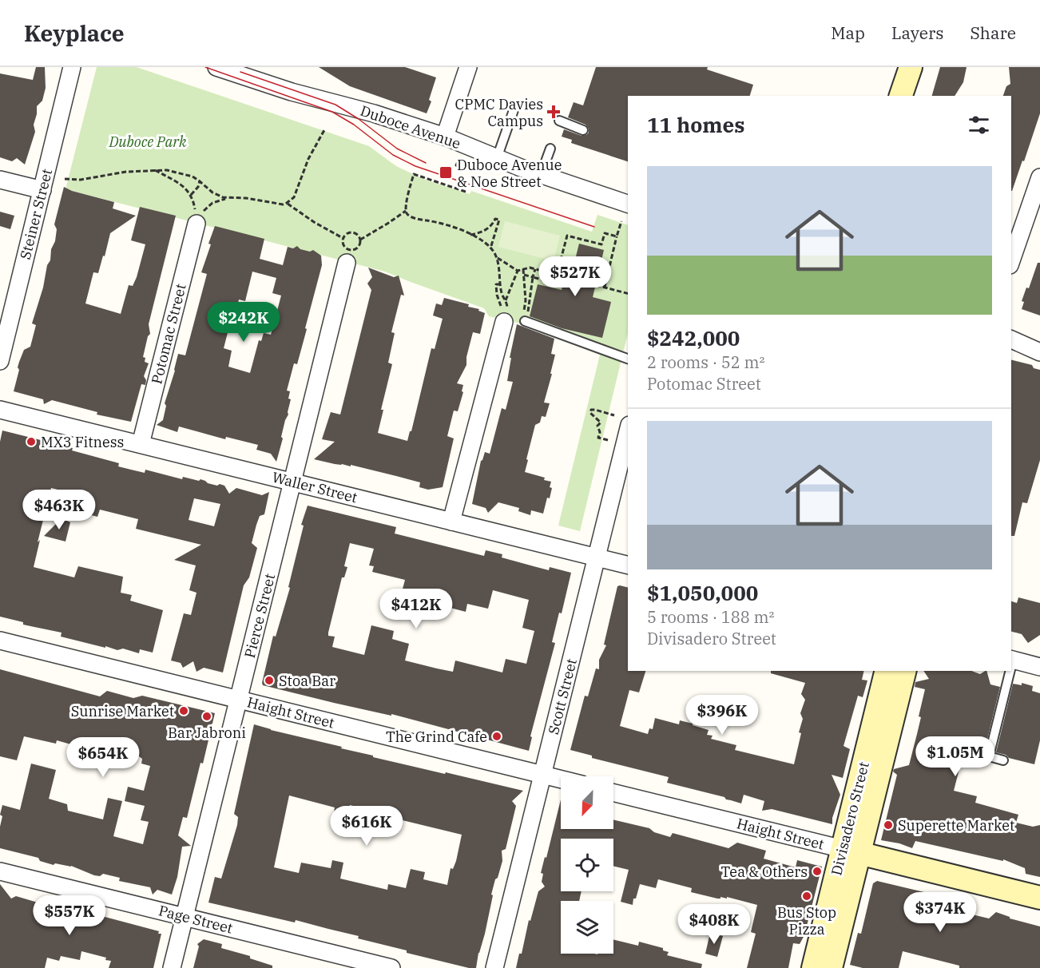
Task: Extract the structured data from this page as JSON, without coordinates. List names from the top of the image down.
{
  "streets": {
    "main road": ["Haight Street", "Divisadero Street"],
    "street": [
      "Duboce Avenue",
      "Steiner Street",
      "Potomac Street",
      "Waller Street",
      "Pierce Street",
      "Scott Street",
      "Page Street"
    ]
  },
  "crossings": [
    ["Potomac Street", "Waller Street"],
    ["Waller Street", "Pierce Street"],
    ["Waller Street", "Scott Street"],
    ["Pierce Street", "Haight Street"],
    ["Pierce Street", "Page Street"],
    ["Scott Street", "Haight Street"],
    ["Haight Street", "Divisadero Street"]
  ],
  "parks": ["Duboce Park"],
  "places": {
    "health": ["CPMC Davies Campus"],
    "transit": ["Duboce Avenue & Noe Street"],
    "other": [
      "MX3 Fitness",
      "Stoa Bar",
      "Sunrise Market",
      "Bar Jabroni",
      "The Grind Cafe",
      "Superette Market",
      "Tea & Others",
      "Bus Stop Pizza"
    ]
  },
  "north": "bottom left",
  "page": {
    "header": "Keyplace",
    "nav": ["Map", "Layers", "Share"],
    "heading": "11 homes",
    "list": [
      {
        "name": "$242,000",
        "note": "2 rooms · 52 m² · Potomac Street"
      },
      {
        "name": "$1,050,000",
        "note": "5 rooms · 188 m² · Divisadero Street"
      }
    ],
    "price": [
      "$527K",
      "$242K",
      "$463K",
      "$412K",
      "$396K",
      "$1.05M",
      "$654K",
      "$616K",
      "$374K",
      "$557K",
      "$408K"
    ]
  }
}
